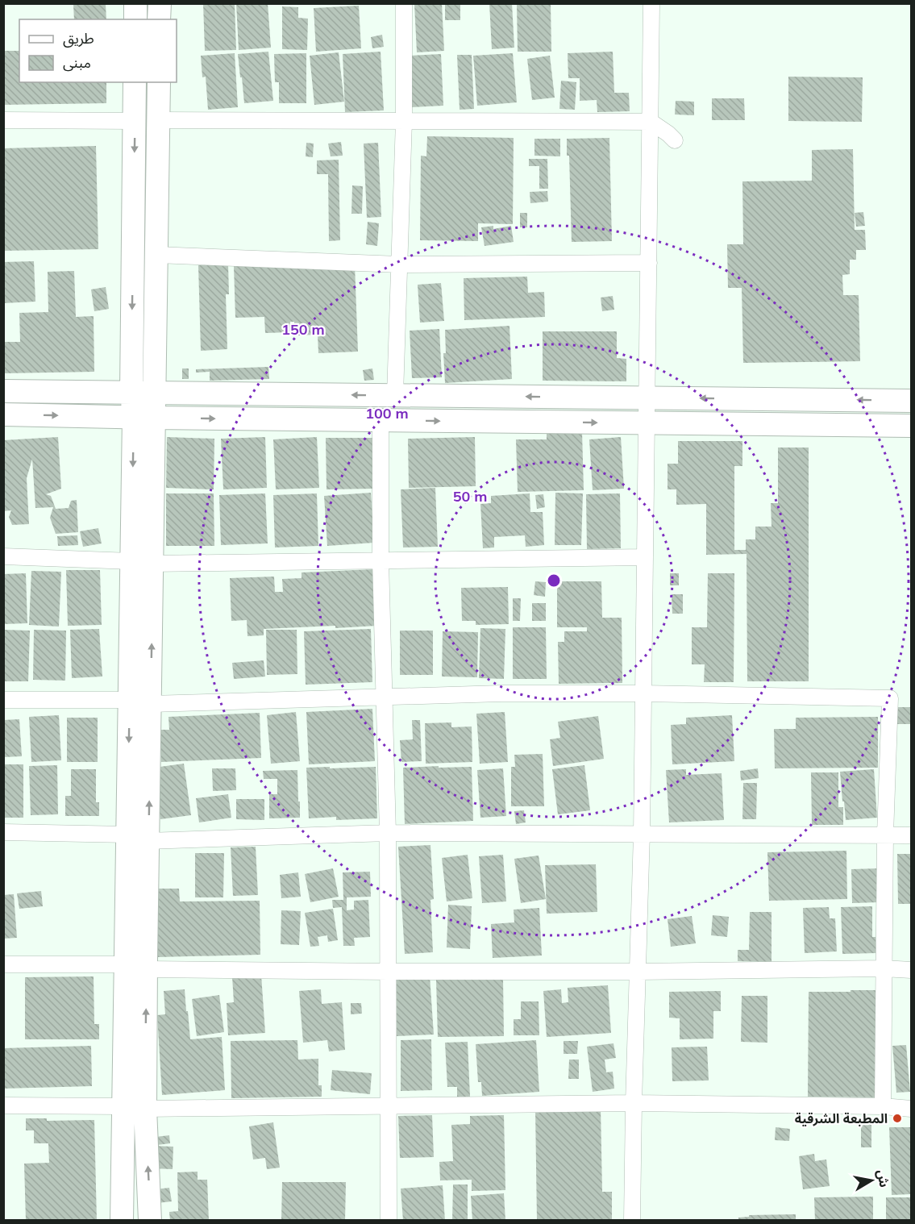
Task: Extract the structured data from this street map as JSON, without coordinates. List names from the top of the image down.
{
  "places": ["المطبعة الشرقية"],
  "legend": ["طريق", "مبنى"],
  "north": "right",
  "rings": ["150 m", "100 m", "50 m"]
}
